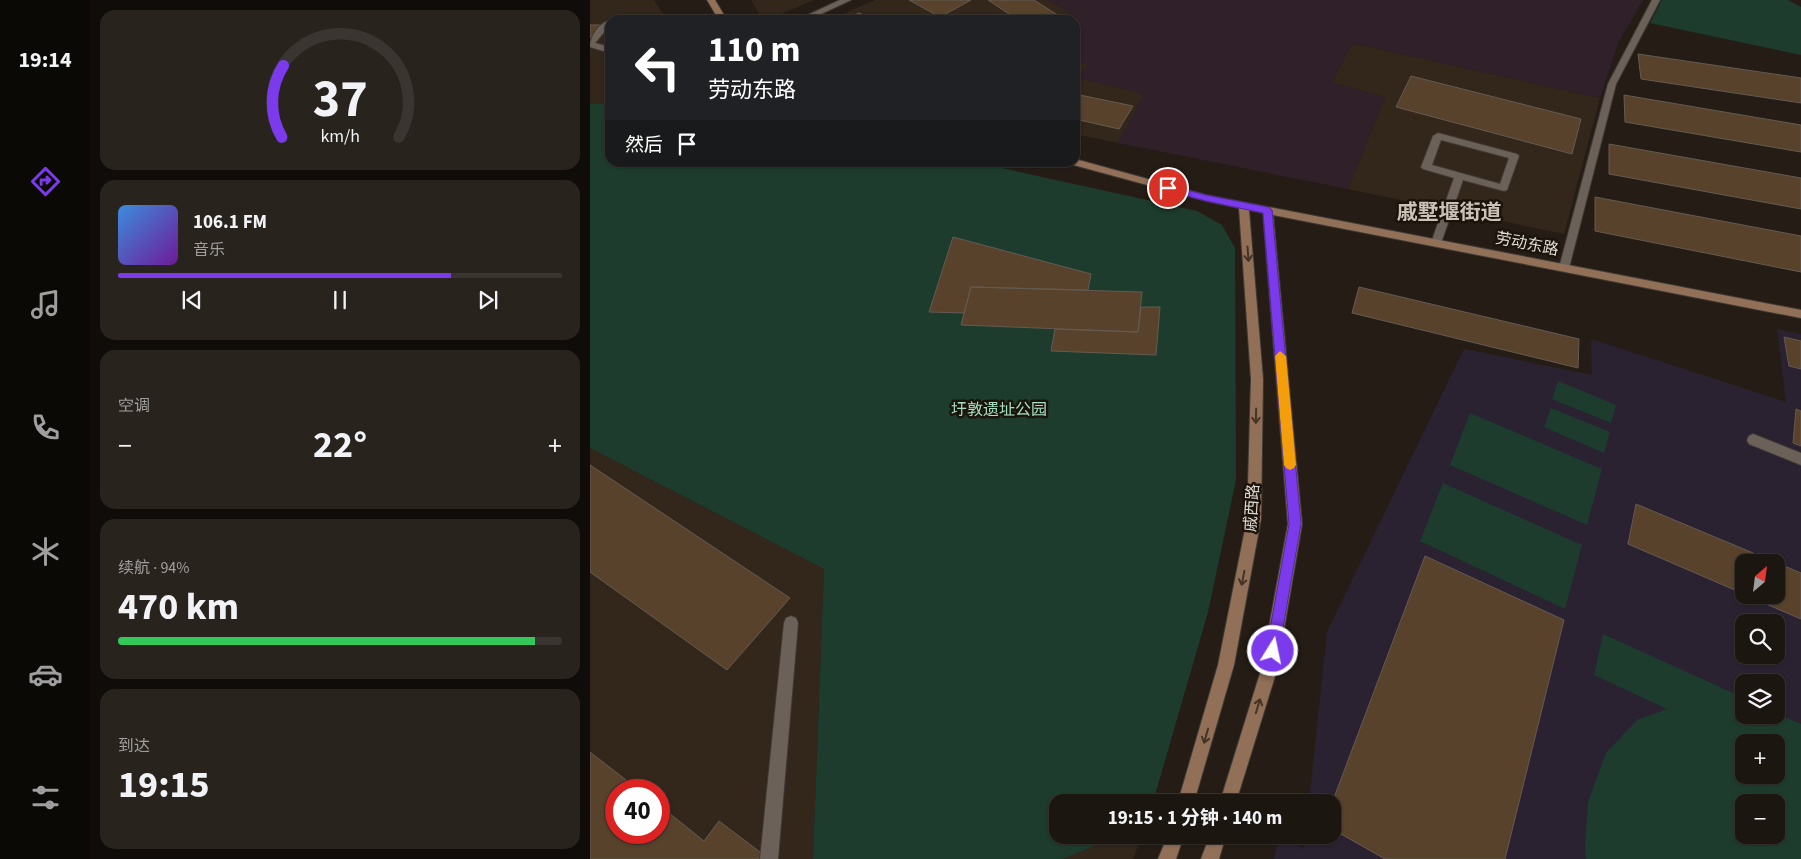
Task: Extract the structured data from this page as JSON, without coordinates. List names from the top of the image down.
{
  "streets": {
    "street": ["劳动东路", "戚西路"]
  },
  "crossings": [
    ["劳动东路", "戚西路"]
  ],
  "districts": ["戚墅堰街道"],
  "parks": ["圩敦遗址公园"],
  "north": "top right",
  "page": {
    "tabs": "19:14",
    "turn": ["110 m", "劳动东路"],
    "then": "然后",
    "song": ["106.1 FM", "音乐"],
    "tile": [
      "空调",
      ["续航 · 94%", "470 km"],
      ["到达", "19:15"]
    ],
    "heat": ["−", "22°", "+"],
    "map_buttons": ["+", "−"],
    "limit": "40",
    "trip": "19:15 · 1 分钟 · 140 m",
    "gauge": ["37", "km/h"]
  }
}
